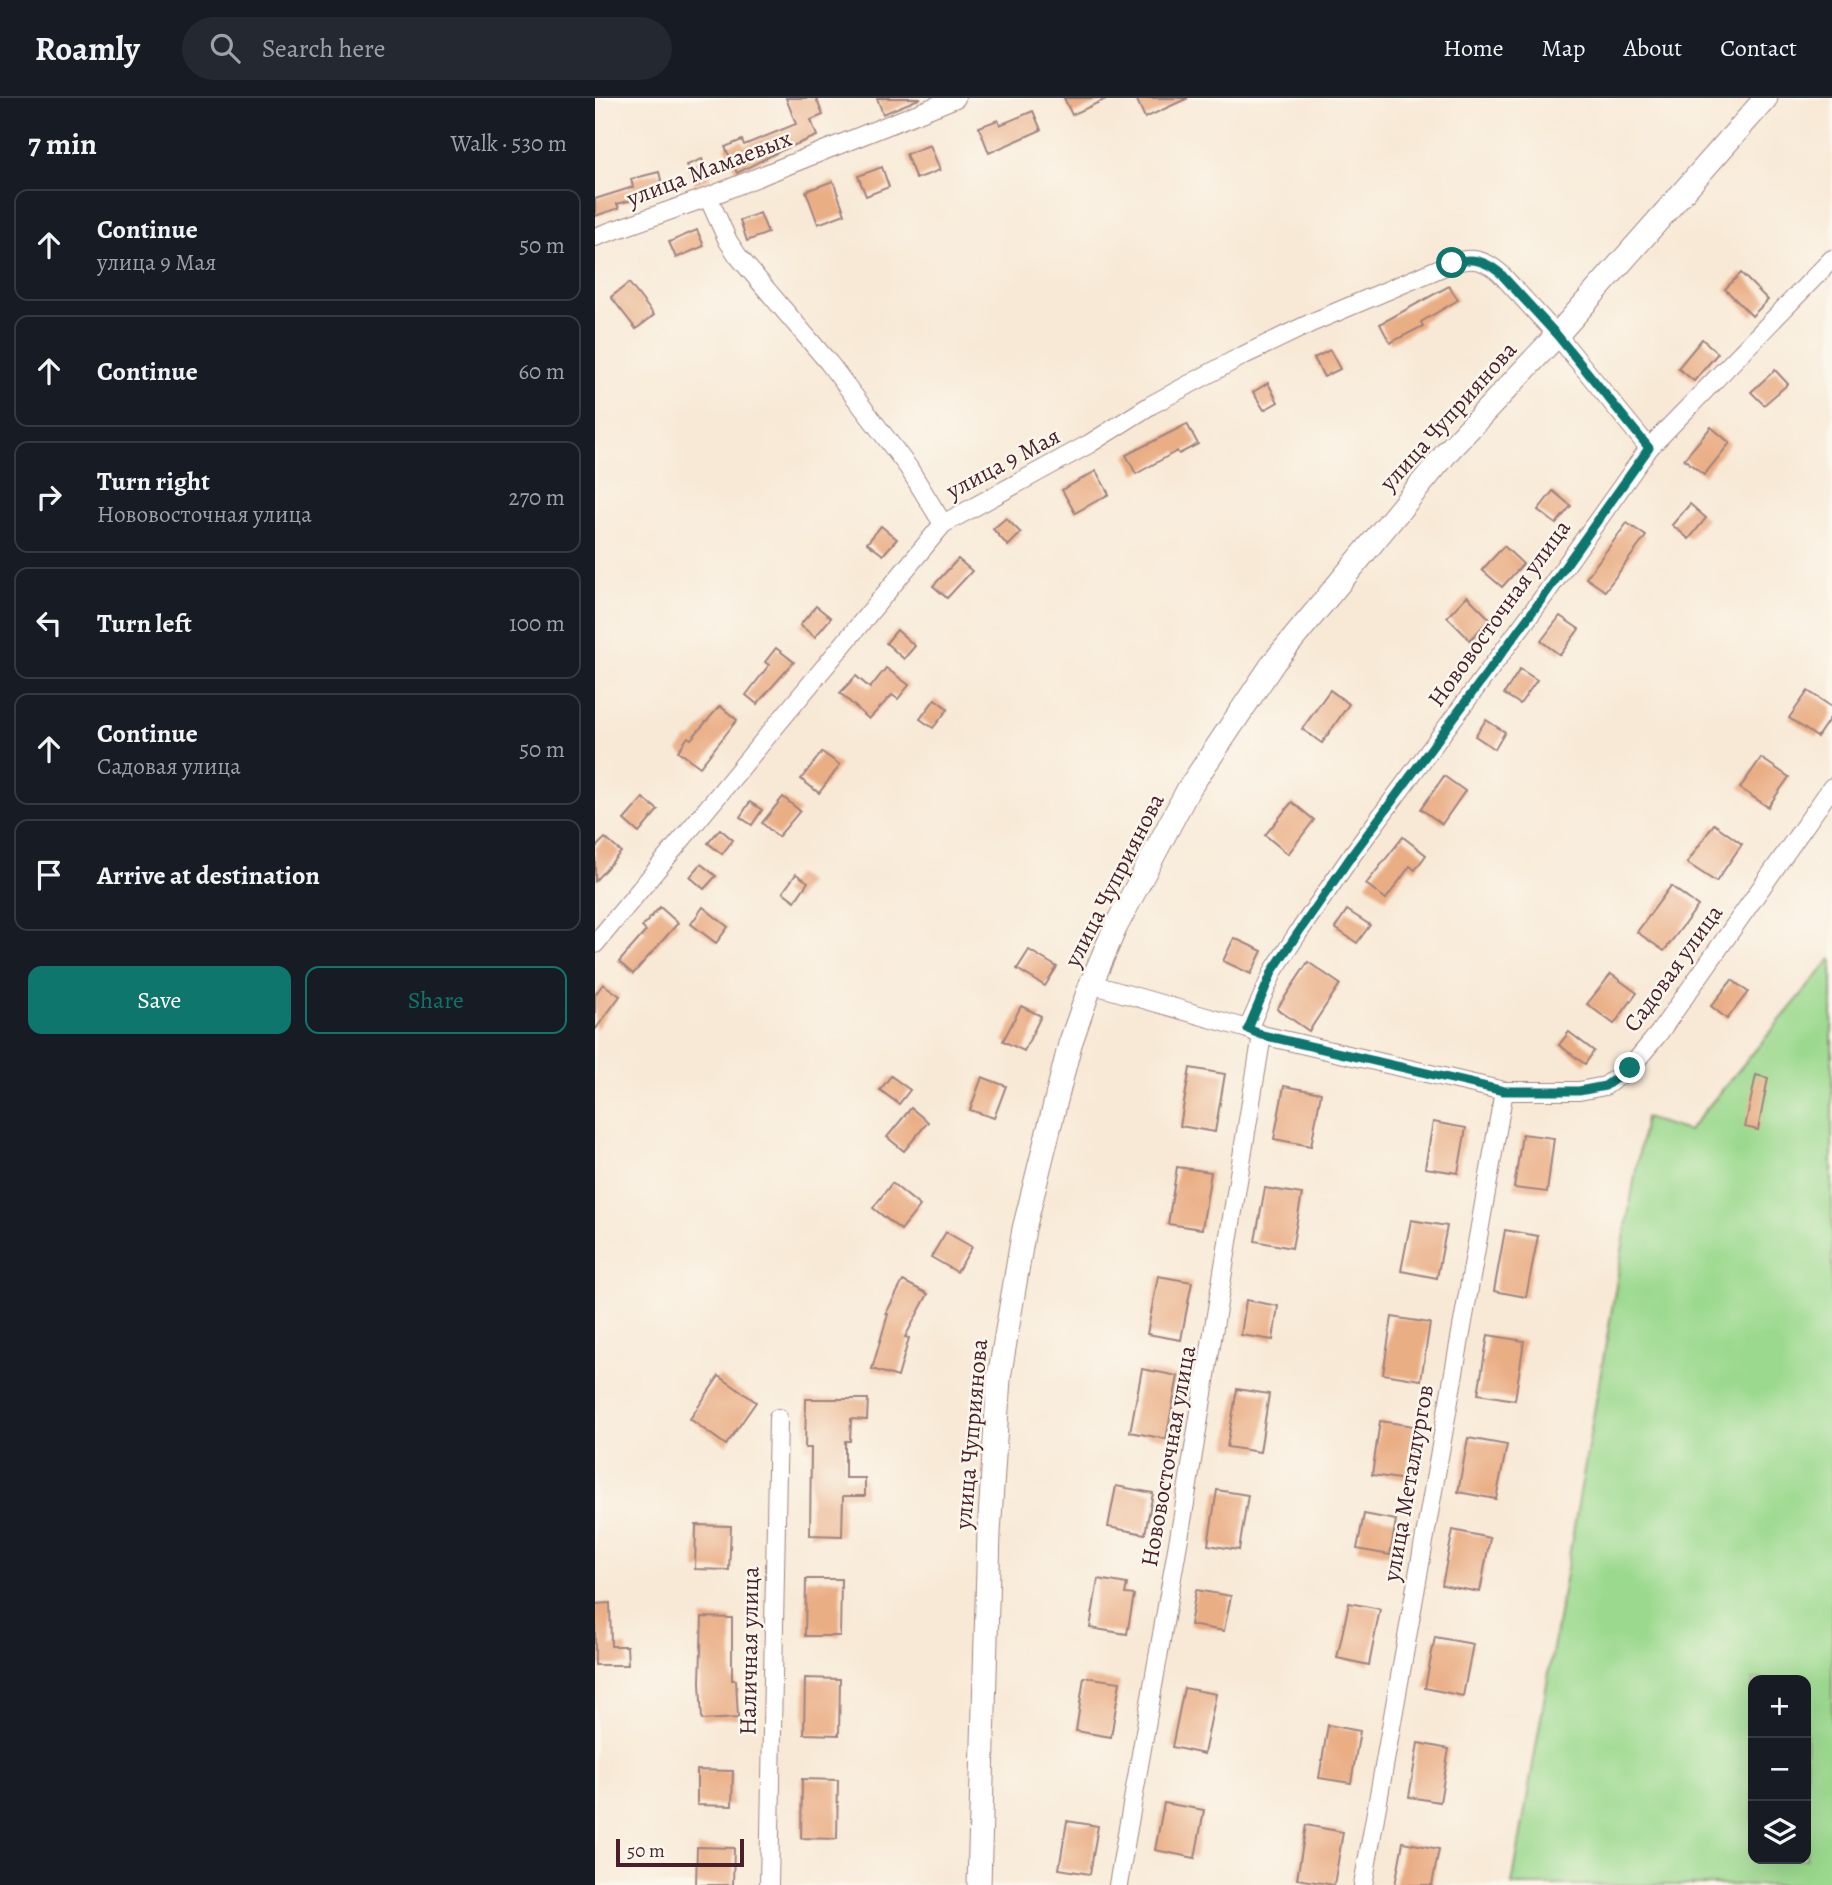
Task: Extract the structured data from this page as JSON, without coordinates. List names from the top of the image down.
{
  "streets": {
    "street": [
      "улица Мамаевых",
      "улица Чуприянова",
      "улица 9 Мая",
      "Нововосточная улица",
      "Садовая улица",
      "улица Металлургов",
      "Наличная улица"
    ]
  },
  "crossings": [
    ["улица Чуприянова", "улица 9 Мая"],
    ["улица Чуприянова", "Садовая улица"],
    ["улица 9 Мая", "Нововосточная улица"],
    ["Нововосточная улица", "Садовая улица"],
    ["Садовая улица", "улица Металлургов"]
  ],
  "scale_bar": "50 m",
  "page": {
    "header": "Roamly",
    "search": "Search here",
    "nav": [
      "Home",
      "Map",
      "About",
      "Contact"
    ],
    "heading": ["7 min", "Walk · 530 m"],
    "list": [
      ["Continue", "улица 9 Мая", "50 m"],
      ["Continue", "60 m"],
      ["Turn right", "Нововосточная улица", "270 m"],
      ["Turn left", "100 m"],
      ["Continue", "Садовая улица", "50 m"],
      "Arrive at destination"
    ],
    "buttons": ["Save", "Share"],
    "map_buttons": ["+", "−"],
    "scale": "50 m"
  }
}
